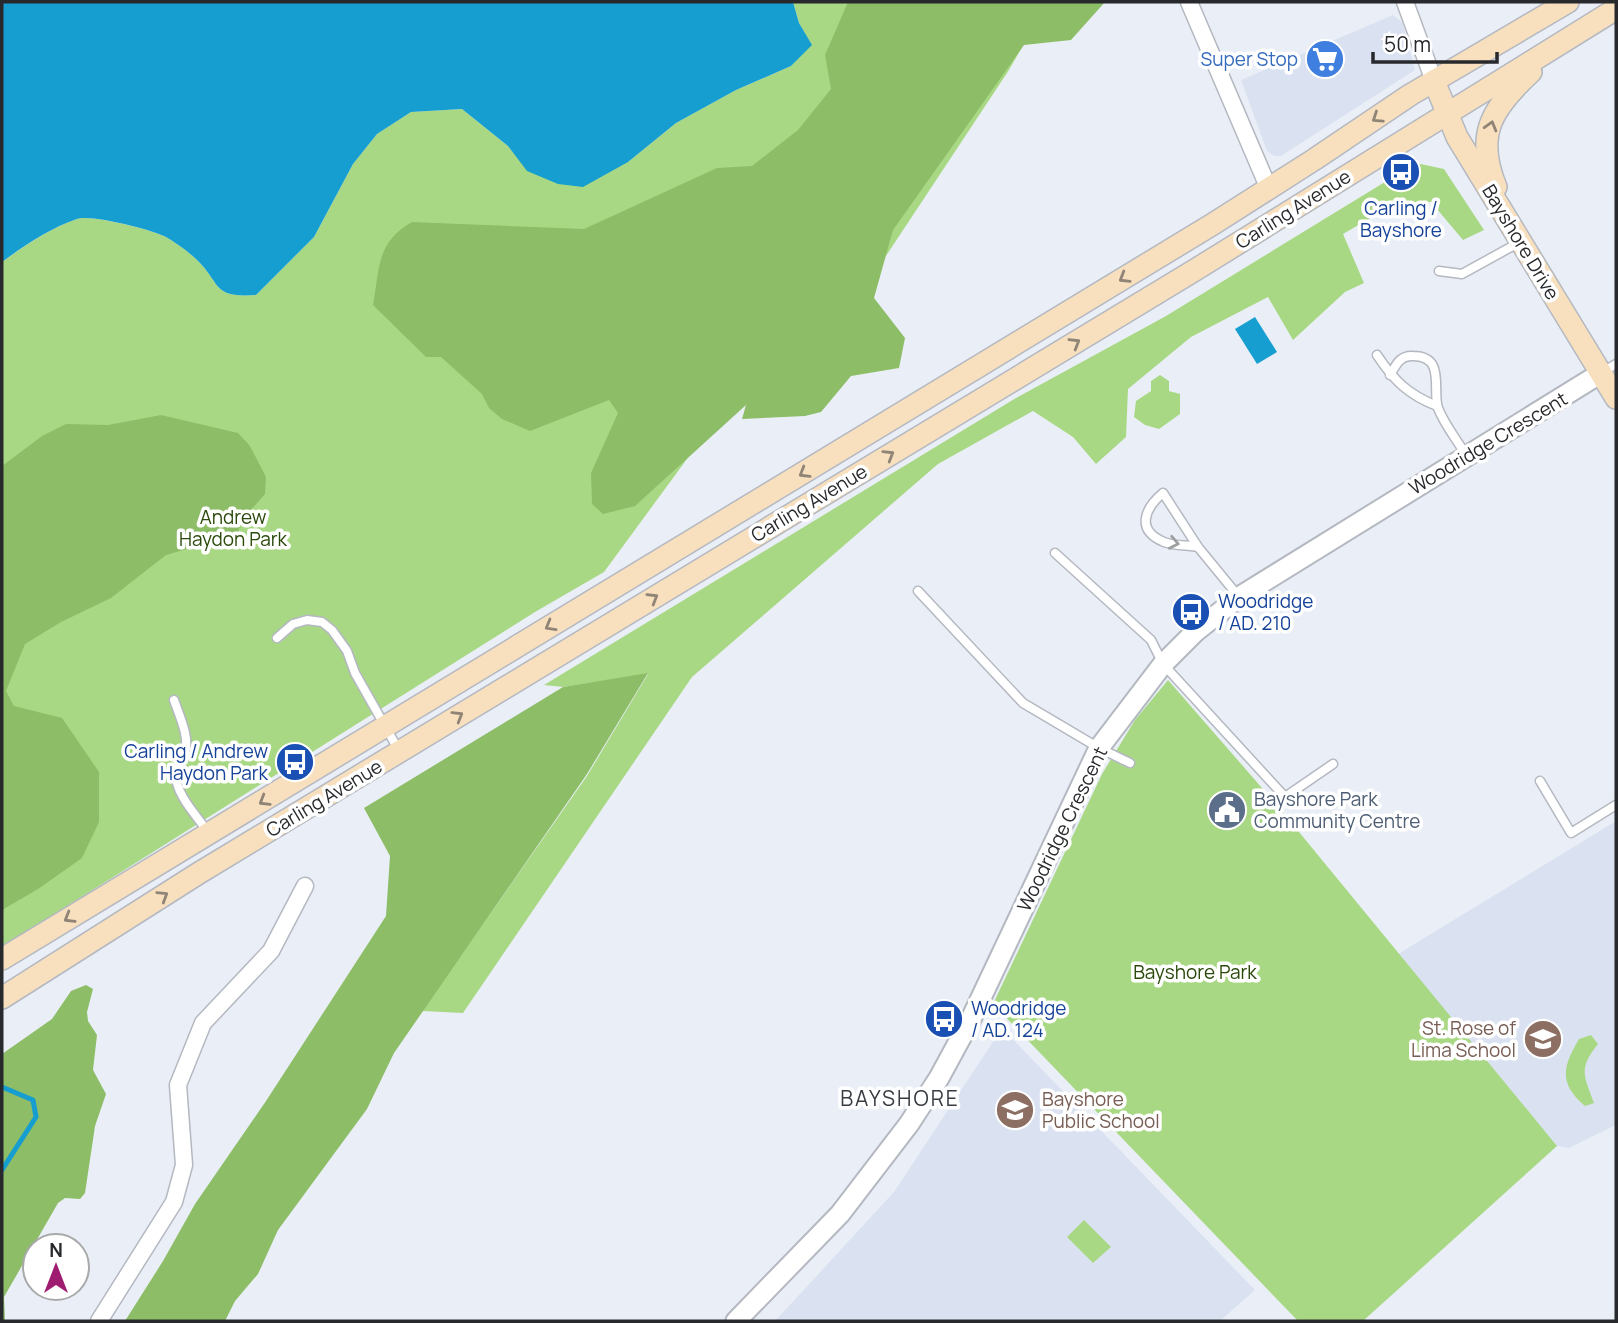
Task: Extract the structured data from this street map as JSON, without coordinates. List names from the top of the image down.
{
  "streets": {
    "main road": ["Carling Avenue", "Bayshore Drive"],
    "street": ["Woodridge Crescent"]
  },
  "crossings": [
    ["Carling Avenue", "Bayshore Drive"],
    ["Bayshore Drive", "Woodridge Crescent"]
  ],
  "districts": ["BAYSHORE"],
  "parks": ["Andrew Haydon Park", "Bayshore Park"],
  "places": {
    "supermarket": ["Super Stop"],
    "bus stop": [
      "Carling / Bayshore",
      "Woodridge / AD. 210",
      "Carling / Andrew Haydon Park",
      "Woodridge / AD. 124"
    ],
    "public building": ["Bayshore Park Community Centre"],
    "school or university": ["St. Rose of Lima School", "Bayshore Public School"]
  },
  "scale_bar": "50 m",
  "north": "top"
}
